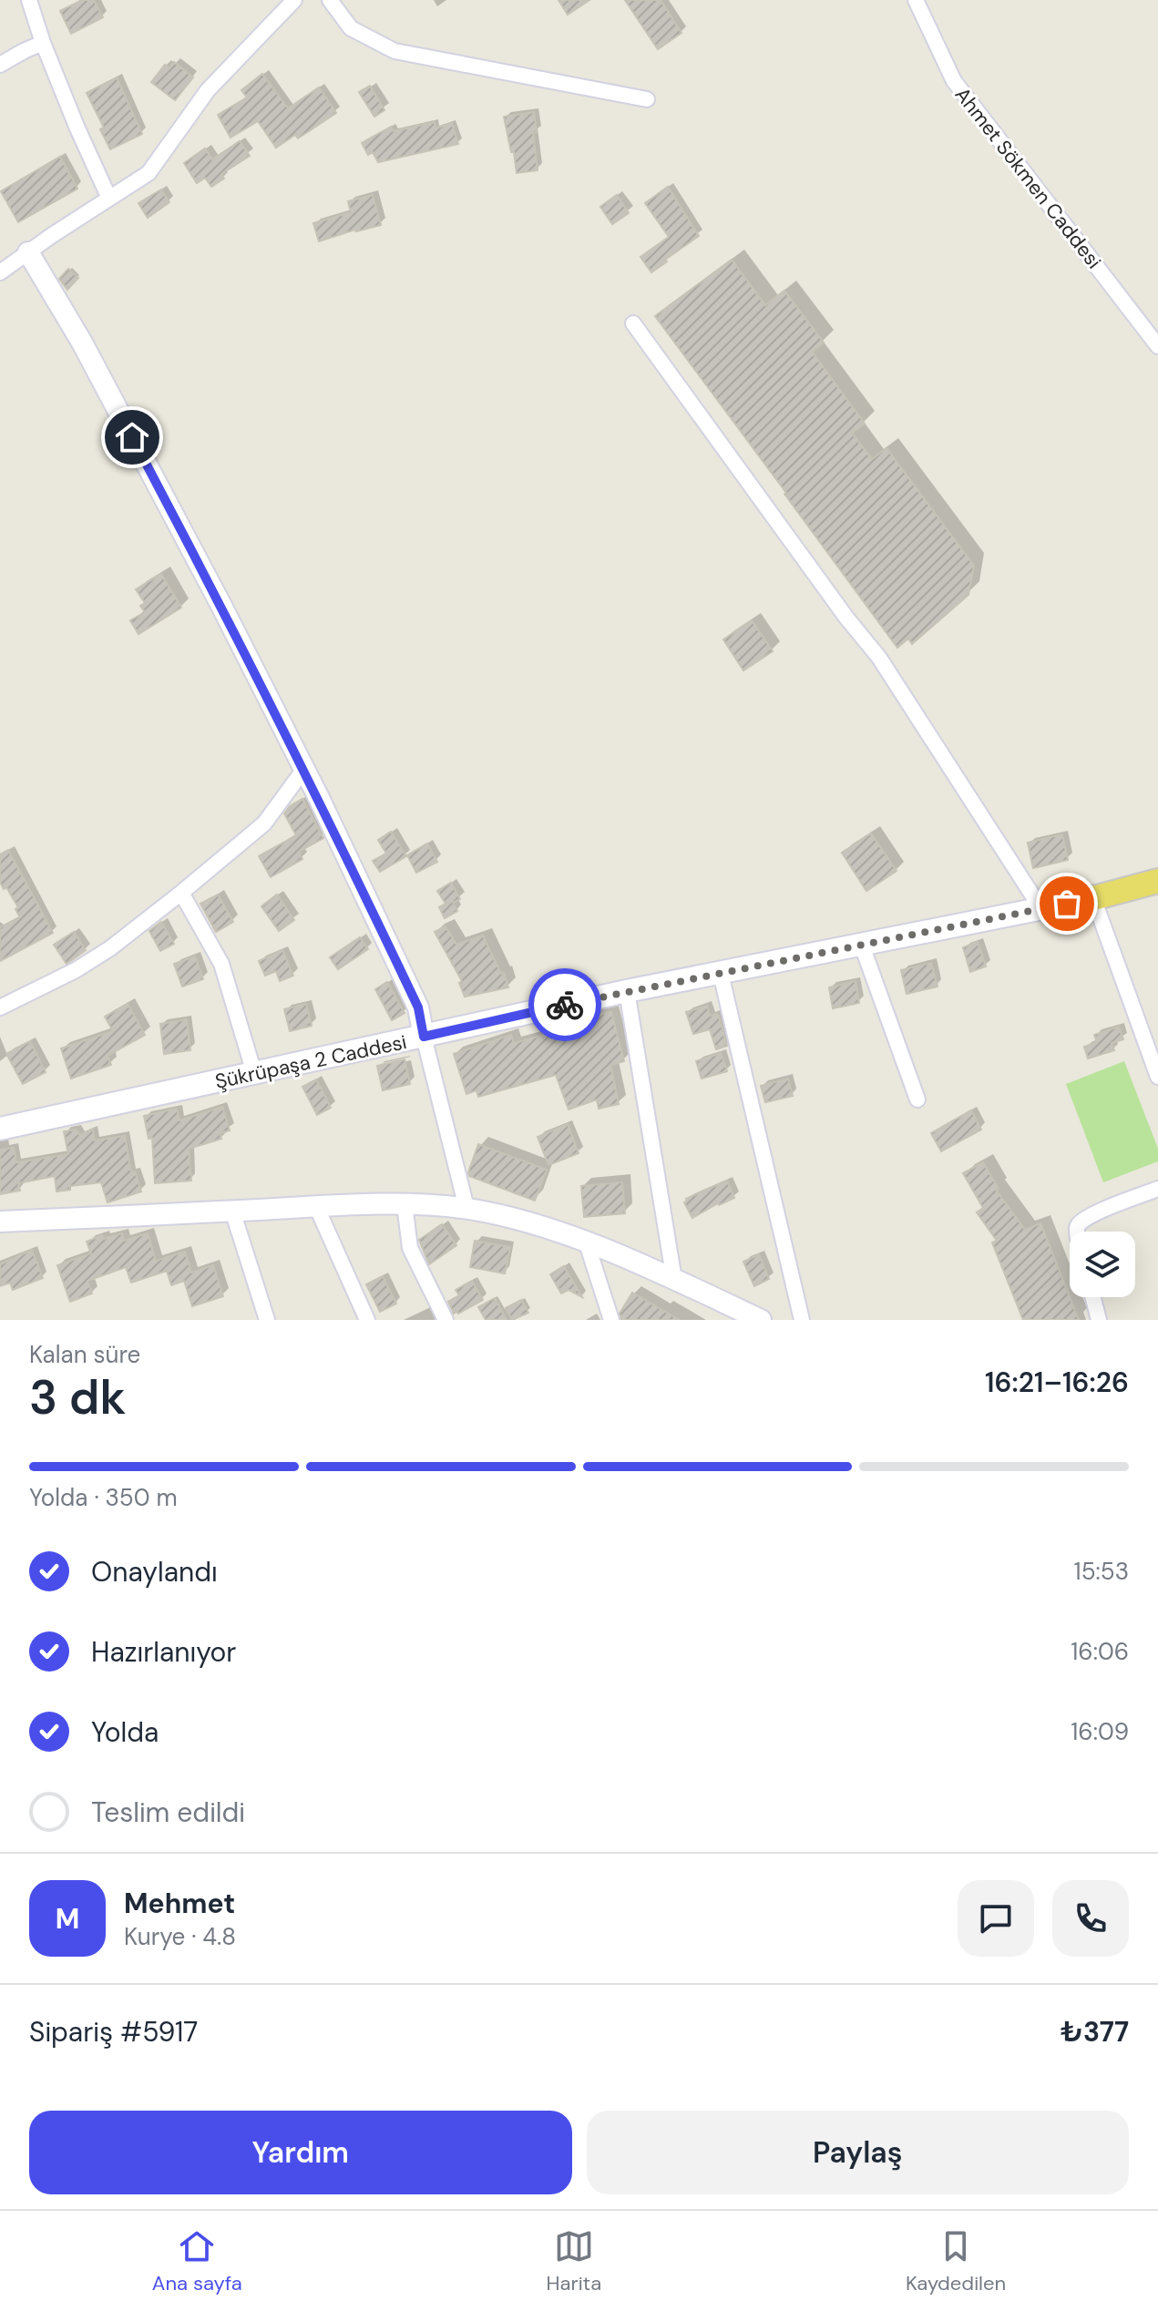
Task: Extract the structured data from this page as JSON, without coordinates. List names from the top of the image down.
{
  "streets": {
    "main road": ["Şükrüpaşa 2 Caddesi"],
    "street": ["Ahmet Sökmen Caddesi"]
  },
  "page": {
    "heading": ["3 dk", "Kalan süre", "16:21–16:26"],
    "panel": [
      "Mehmet",
      "Kurye · 4.8",
      "Sipariş #5917",
      "₺377"
    ],
    "bar": "Yolda · 350 m",
    "list": [
      ["Onaylandı", "15:53"],
      ["Hazırlanıyor", "16:06"],
      ["Yolda", "16:09"],
      "Teslim edildi"
    ],
    "round": "M",
    "buttons": ["Yardım", "Paylaş"],
    "tabs": ["Ana sayfa", "Harita", "Kaydedilen"]
  }
}
